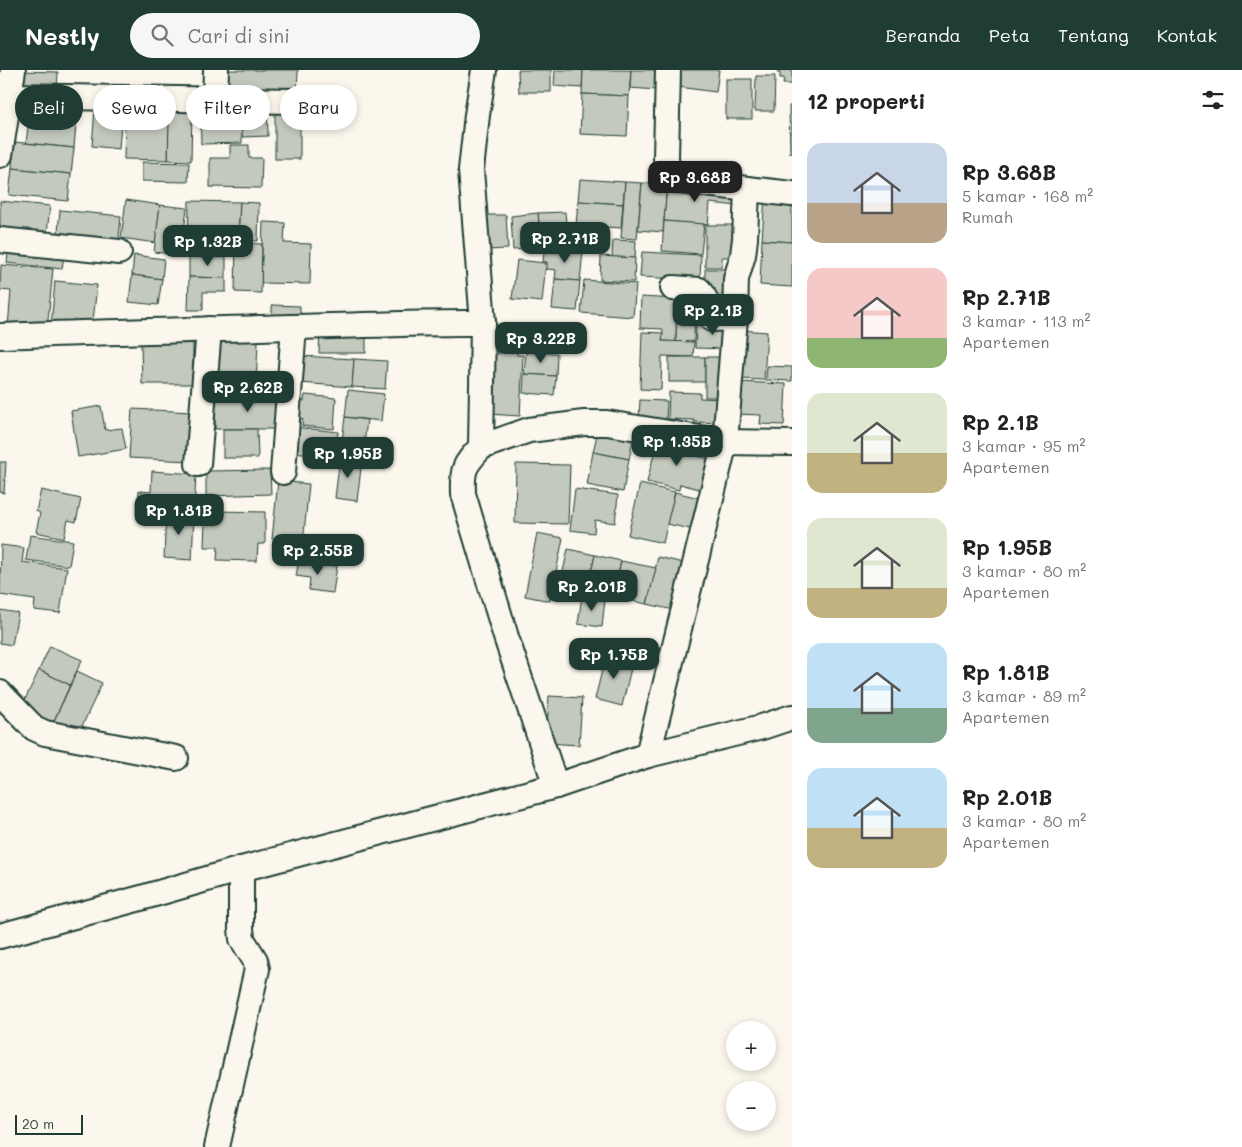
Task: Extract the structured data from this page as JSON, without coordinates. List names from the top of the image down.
{
  "scale_bar": "20 m",
  "page": {
    "header": "Nestly",
    "search": "Cari di sini",
    "nav": [
      "Beranda",
      "Peta",
      "Tentang",
      "Kontak"
    ],
    "heading": "12 properti",
    "chip": [
      "Beli",
      "Sewa",
      "Filter",
      "Baru"
    ],
    "list": [
      {
        "name": "Rp 3.68B",
        "note": "5 kamar · 168 m² · Rumah"
      },
      {
        "name": "Rp 2.71B",
        "note": "3 kamar · 113 m² · Apartemen"
      },
      {
        "name": "Rp 2.1B",
        "note": "3 kamar · 95 m² · Apartemen"
      },
      {
        "name": "Rp 1.95B",
        "note": "3 kamar · 80 m² · Apartemen"
      },
      {
        "name": "Rp 1.81B",
        "note": "3 kamar · 89 m² · Apartemen"
      },
      {
        "name": "Rp 2.01B",
        "note": "3 kamar · 80 m² · Apartemen"
      }
    ],
    "price": [
      "Rp 3.68B",
      "Rp 2.71B",
      "Rp 1.32B",
      "Rp 2.1B",
      "Rp 3.22B",
      "Rp 2.62B",
      "Rp 1.35B",
      "Rp 1.95B",
      "Rp 1.81B",
      "Rp 2.55B",
      "Rp 2.01B",
      "Rp 1.75B"
    ],
    "map_buttons": ["+", "−"],
    "scale": "20 m"
  }
}
